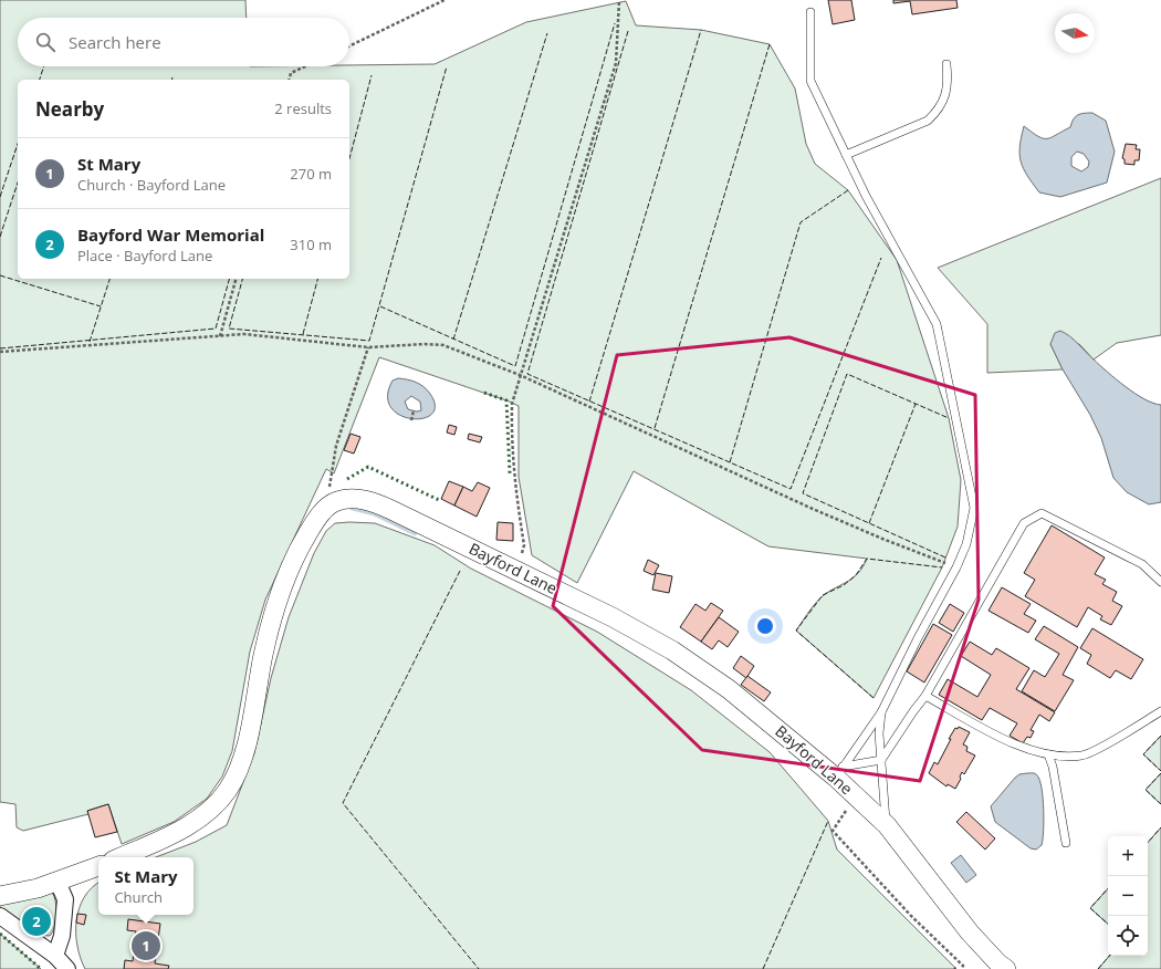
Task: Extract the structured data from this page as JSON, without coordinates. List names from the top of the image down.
{
  "streets": {
    "street": ["Bayford Lane"]
  },
  "north": "right",
  "page": {
    "search": "Search here",
    "heading": ["Nearby", "2 results"],
    "list": [
      {
        "mark": "1",
        "name": "St Mary",
        "note": "Church · Bayford Lane",
        "value": "270 m"
      },
      {
        "mark": "2",
        "name": "Bayford War Memorial",
        "note": "Place · Bayford Lane",
        "value": "310 m"
      }
    ],
    "map_buttons": ["+", "−"],
    "popup": ["St Mary", "Church"],
    "pins": ["2", "1"]
  }
}
